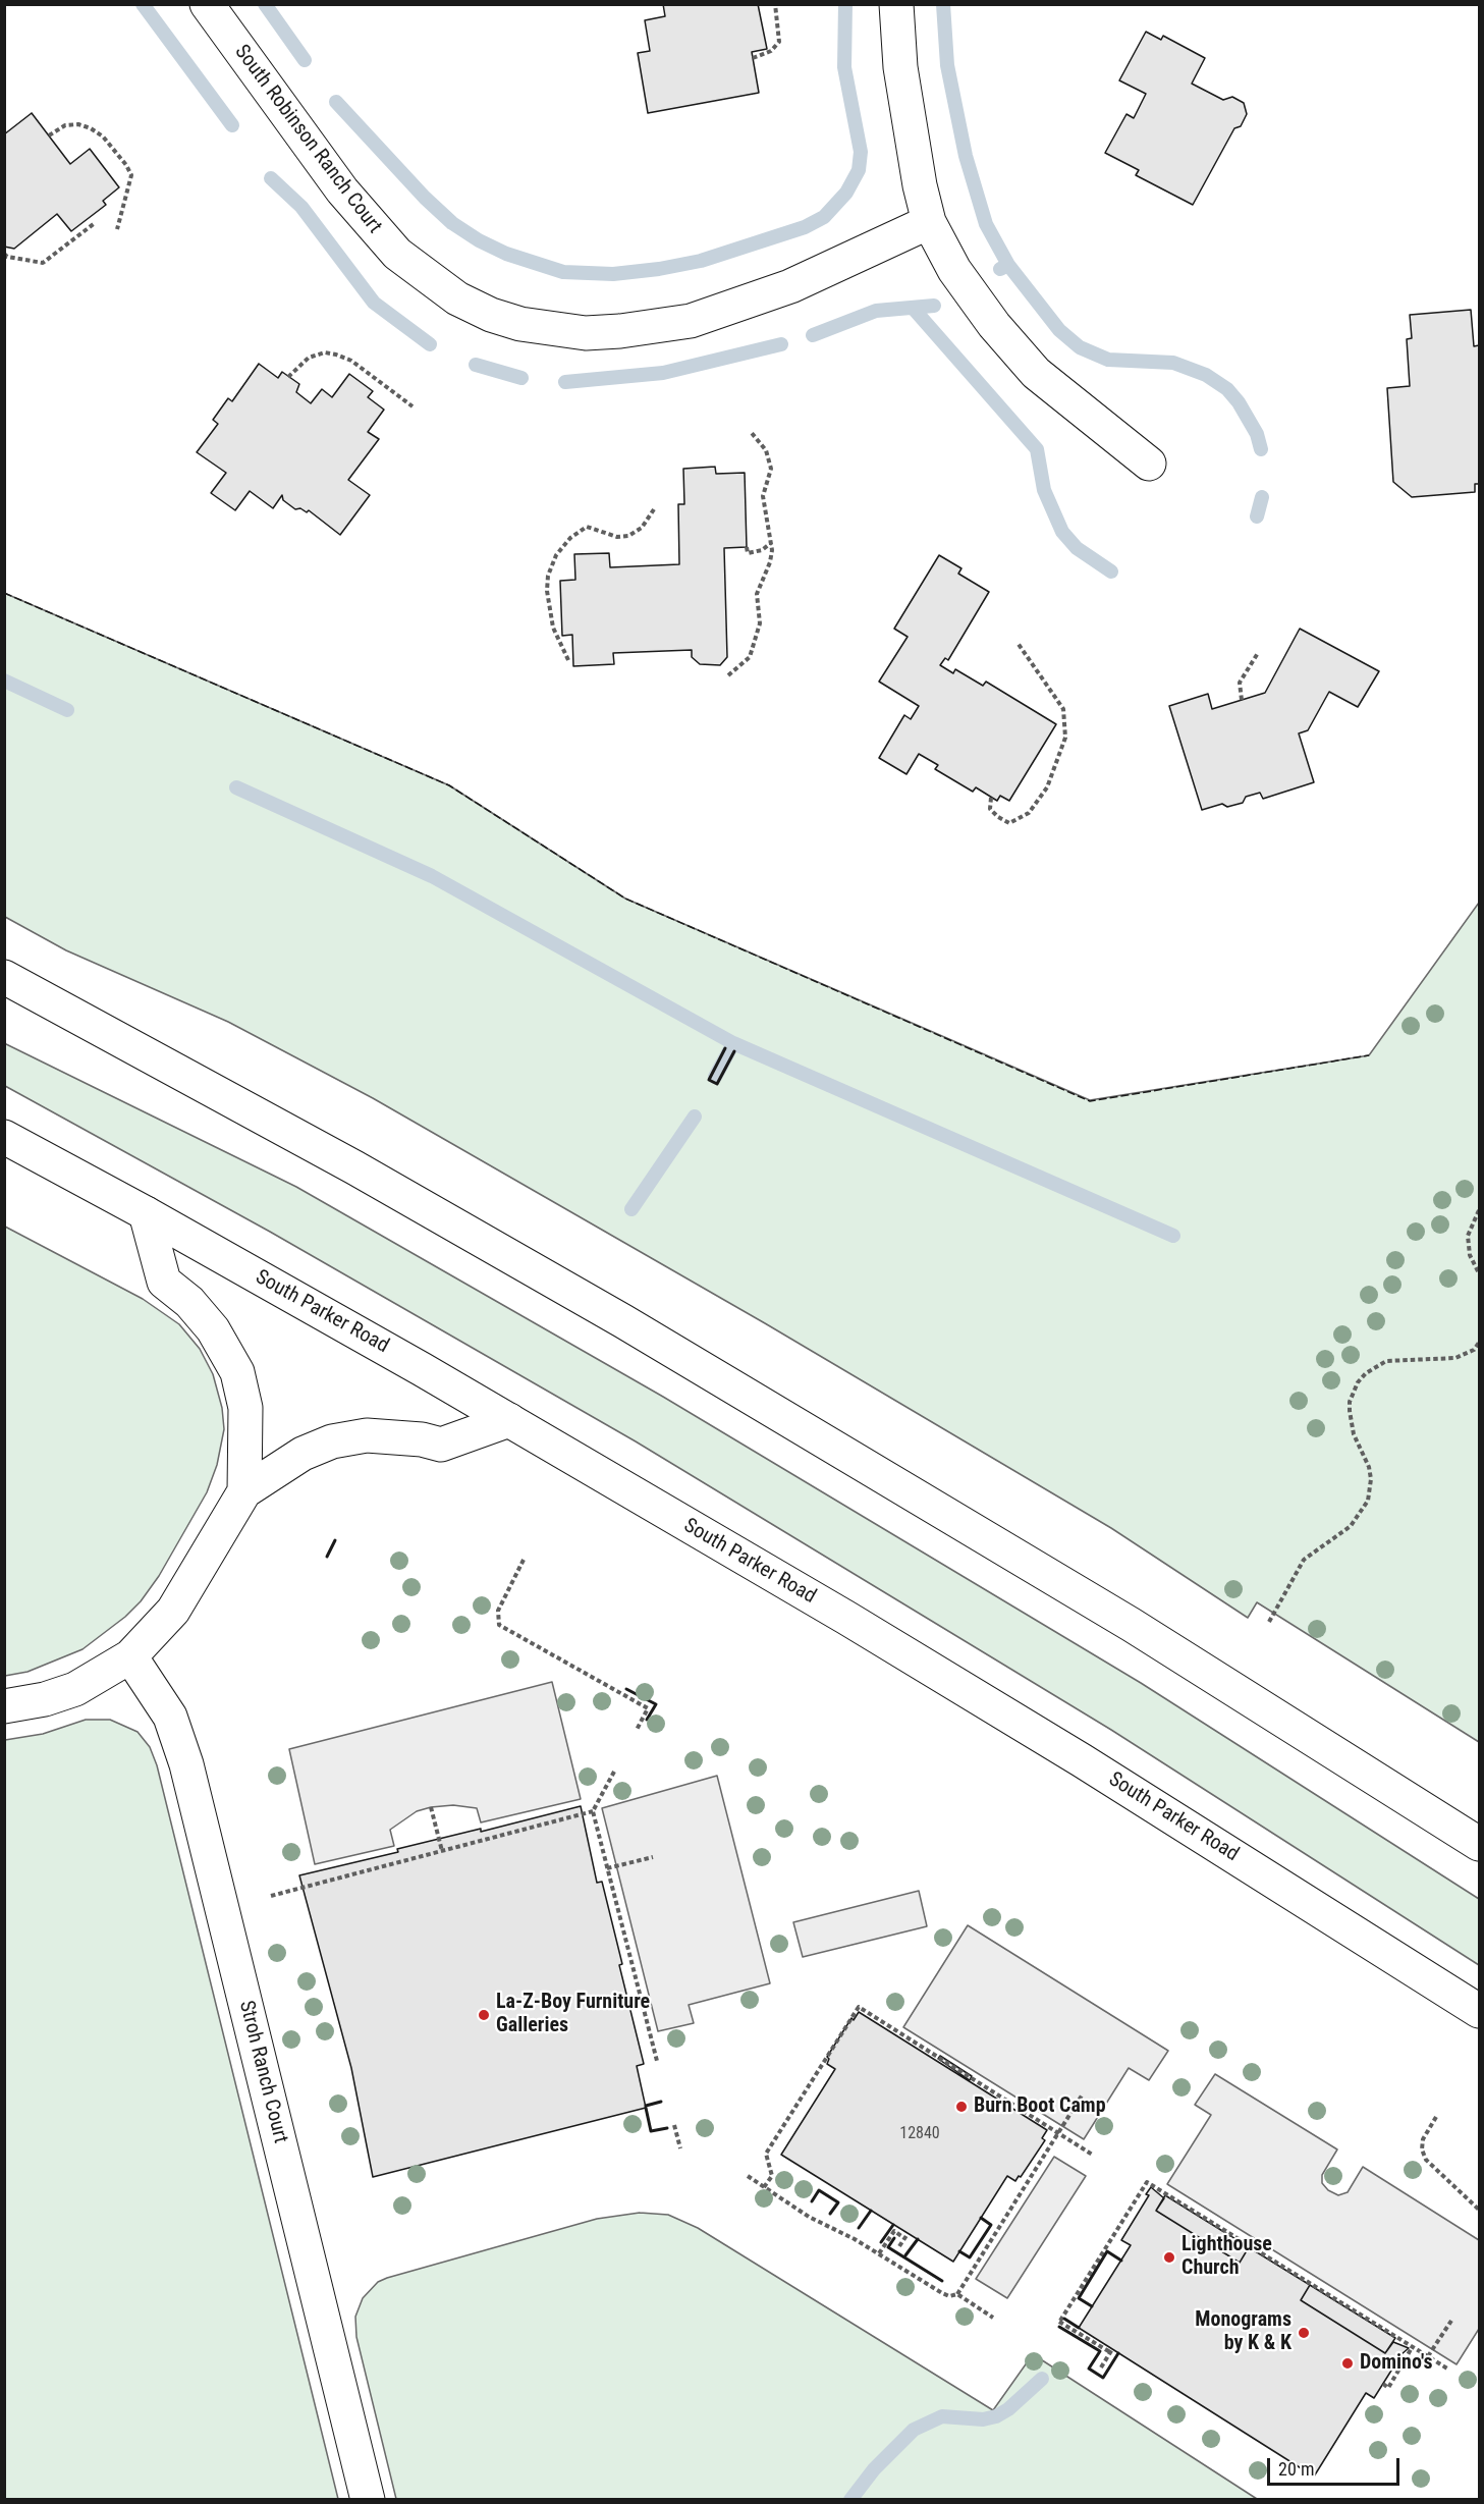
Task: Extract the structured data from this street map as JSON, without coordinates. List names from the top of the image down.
{
  "streets": {
    "main road": ["South Robinson Ranch Court", "South Parker Road", "Stroh Ranch Court"]
  },
  "places": [
    "La-Z-Boy Furniture Galleries",
    "Burn Boot Camp",
    "Lighthouse Church",
    "Monograms by K & K",
    "Domino's"
  ],
  "house_numbers": ["12840"],
  "scale_bar": "20 m"
}
